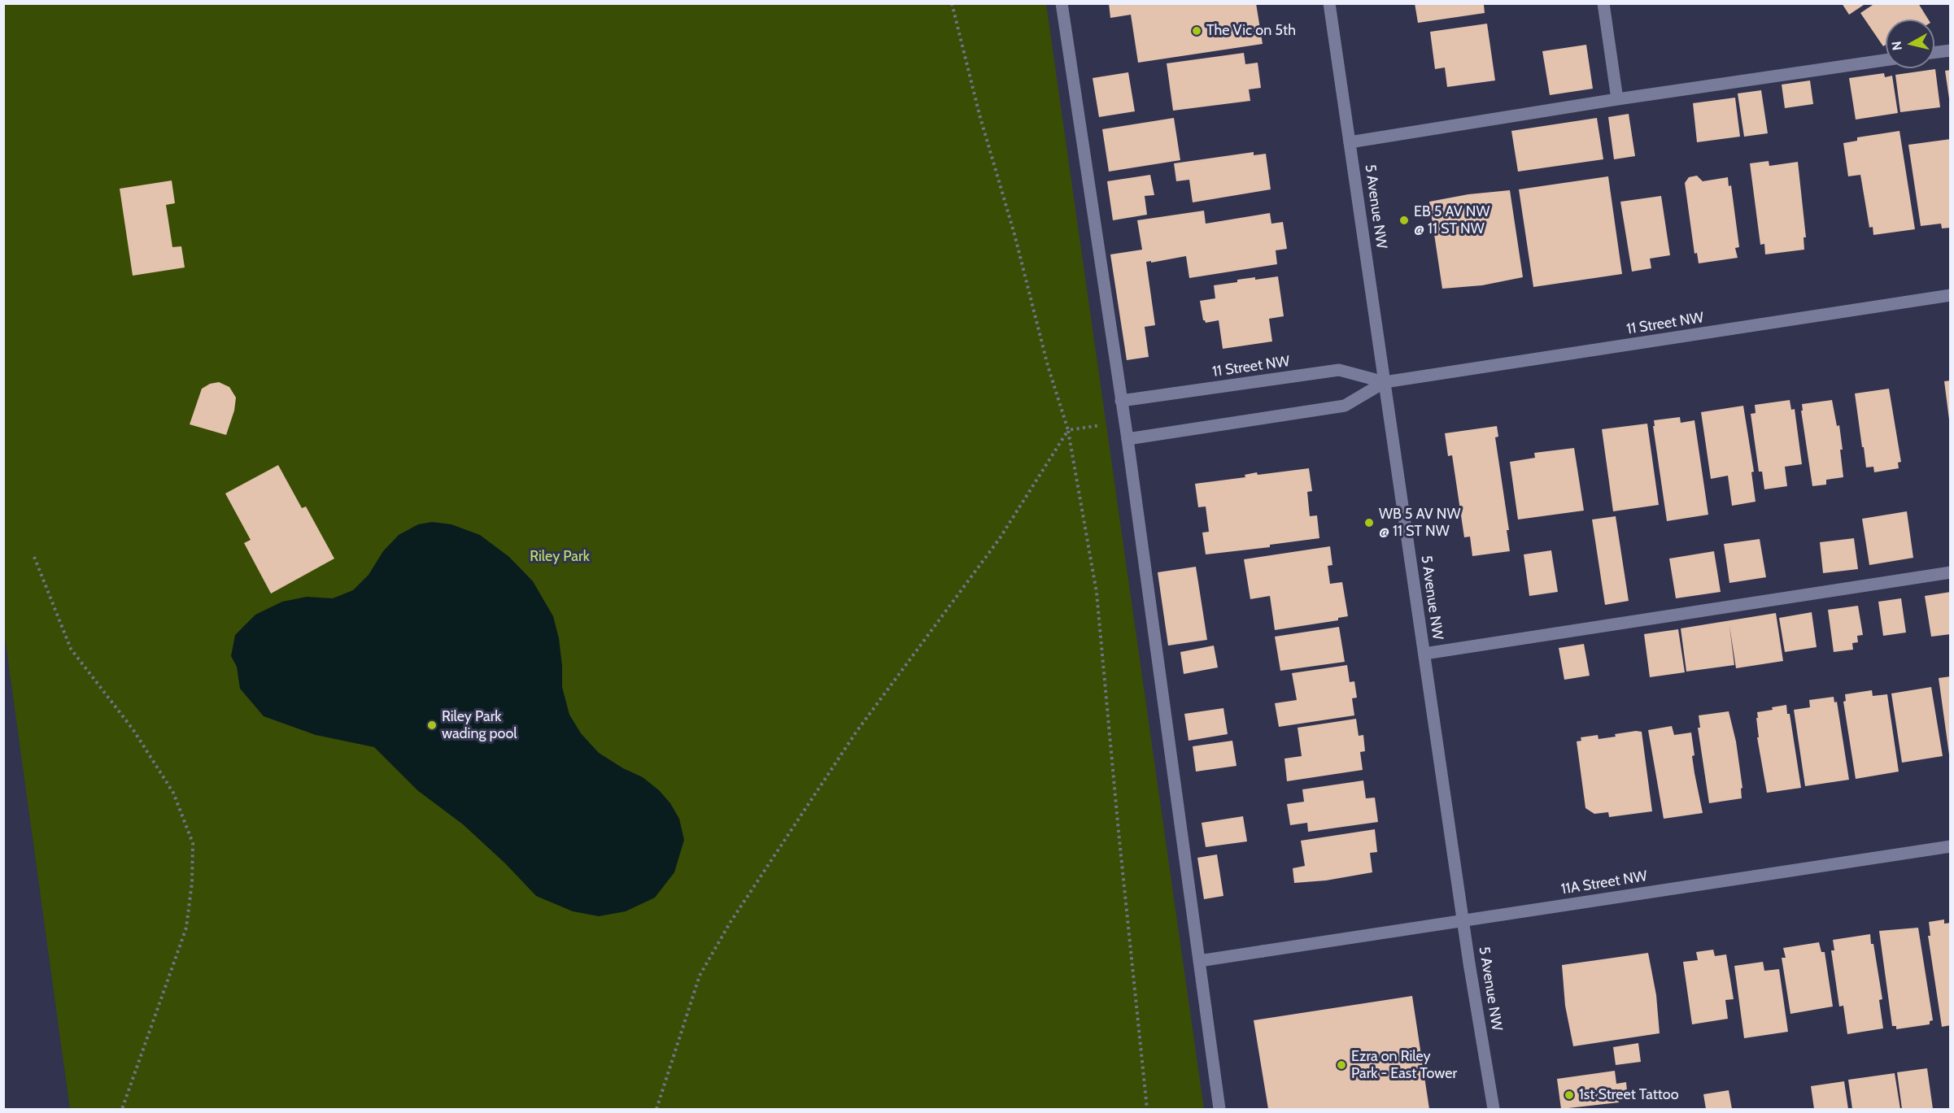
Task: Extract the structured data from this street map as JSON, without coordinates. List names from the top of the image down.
{
  "streets": {
    "street": ["5 Avenue NW", "11 Street NW", "11A Street NW"]
  },
  "crossings": [
    ["5 Avenue NW", "11 Street NW"],
    ["5 Avenue NW", "11A Street NW"]
  ],
  "parks": ["Riley Park"],
  "places": [
    "The Vic on 5th",
    "EB 5 AV NW @ 11 ST NW",
    "WB 5 AV NW @ 11 ST NW",
    "Riley Park wading pool",
    "Ezra on Riley Park - East Tower",
    "1st Street Tattoo"
  ],
  "north": "left"
}
